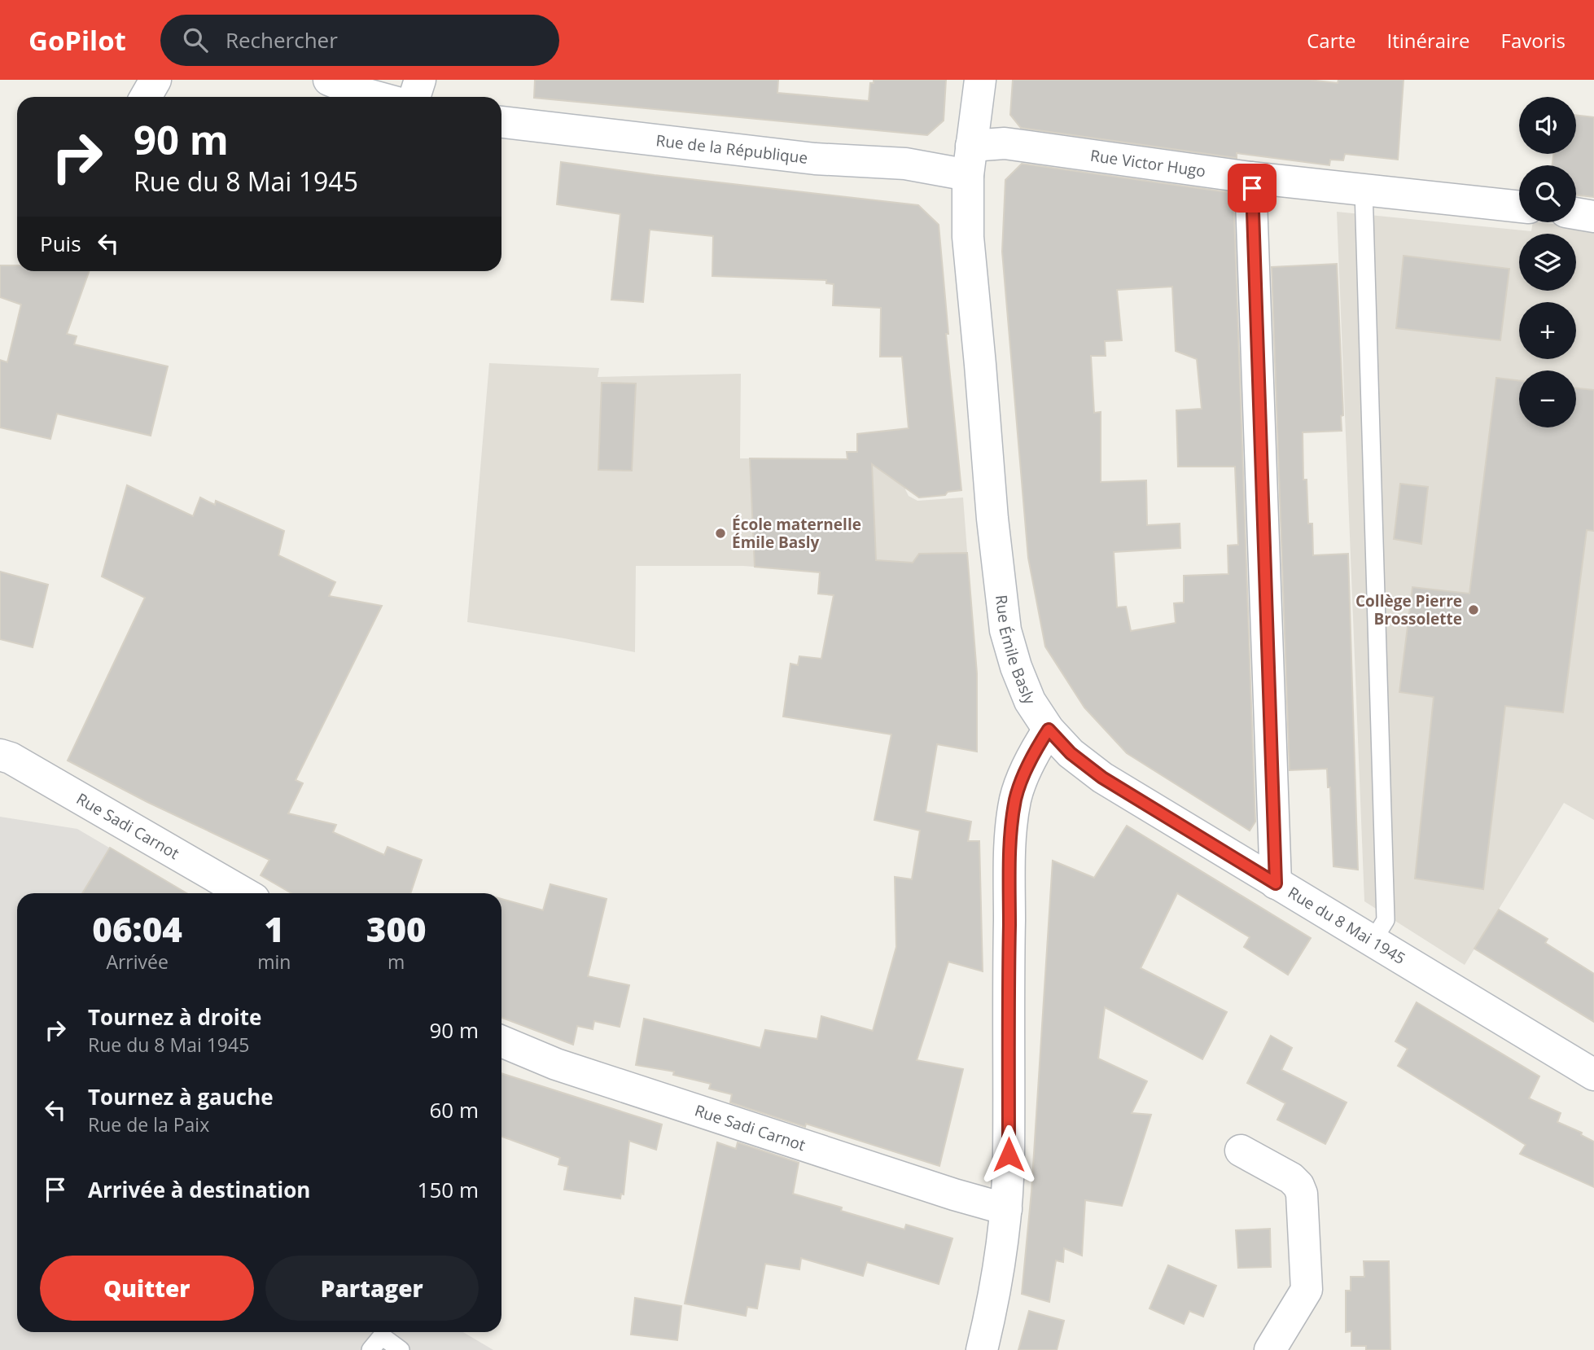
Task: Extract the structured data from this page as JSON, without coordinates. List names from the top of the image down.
{
  "streets": {
    "street": [
      "Rue de la République",
      "Rue Victor Hugo",
      "Rue Émile Basly",
      "Rue Sadi Carnot",
      "Rue du 8 Mai 1945"
    ]
  },
  "crossings": [
    ["Rue de la République", "Rue Victor Hugo"],
    ["Rue de la République", "Rue Émile Basly"],
    ["Rue Victor Hugo", "Rue Émile Basly"],
    ["Rue Émile Basly", "Rue du 8 Mai 1945"]
  ],
  "places": ["École maternelle Émile Basly", "Collège Pierre Brossolette"],
  "page": {
    "header": "GoPilot",
    "search": "Rechercher",
    "nav": ["Carte", "Itinéraire", "Favoris"],
    "map_buttons": ["+", "−"],
    "turn": ["90 m", "Rue du 8 Mai 1945"],
    "then": "Puis",
    "eta": [
      "06:04",
      "Arrivée",
      "1",
      "min",
      "300",
      "m"
    ],
    "list": [
      {
        "name": "Tournez à droite",
        "note": "Rue du 8 Mai 1945",
        "value": "90 m"
      },
      {
        "name": "Tournez à gauche",
        "note": "Rue de la Paix",
        "value": "60 m"
      },
      {
        "name": "Arrivée à destination",
        "value": "150 m"
      }
    ],
    "buttons": ["Quitter", "Partager"]
  }
}
